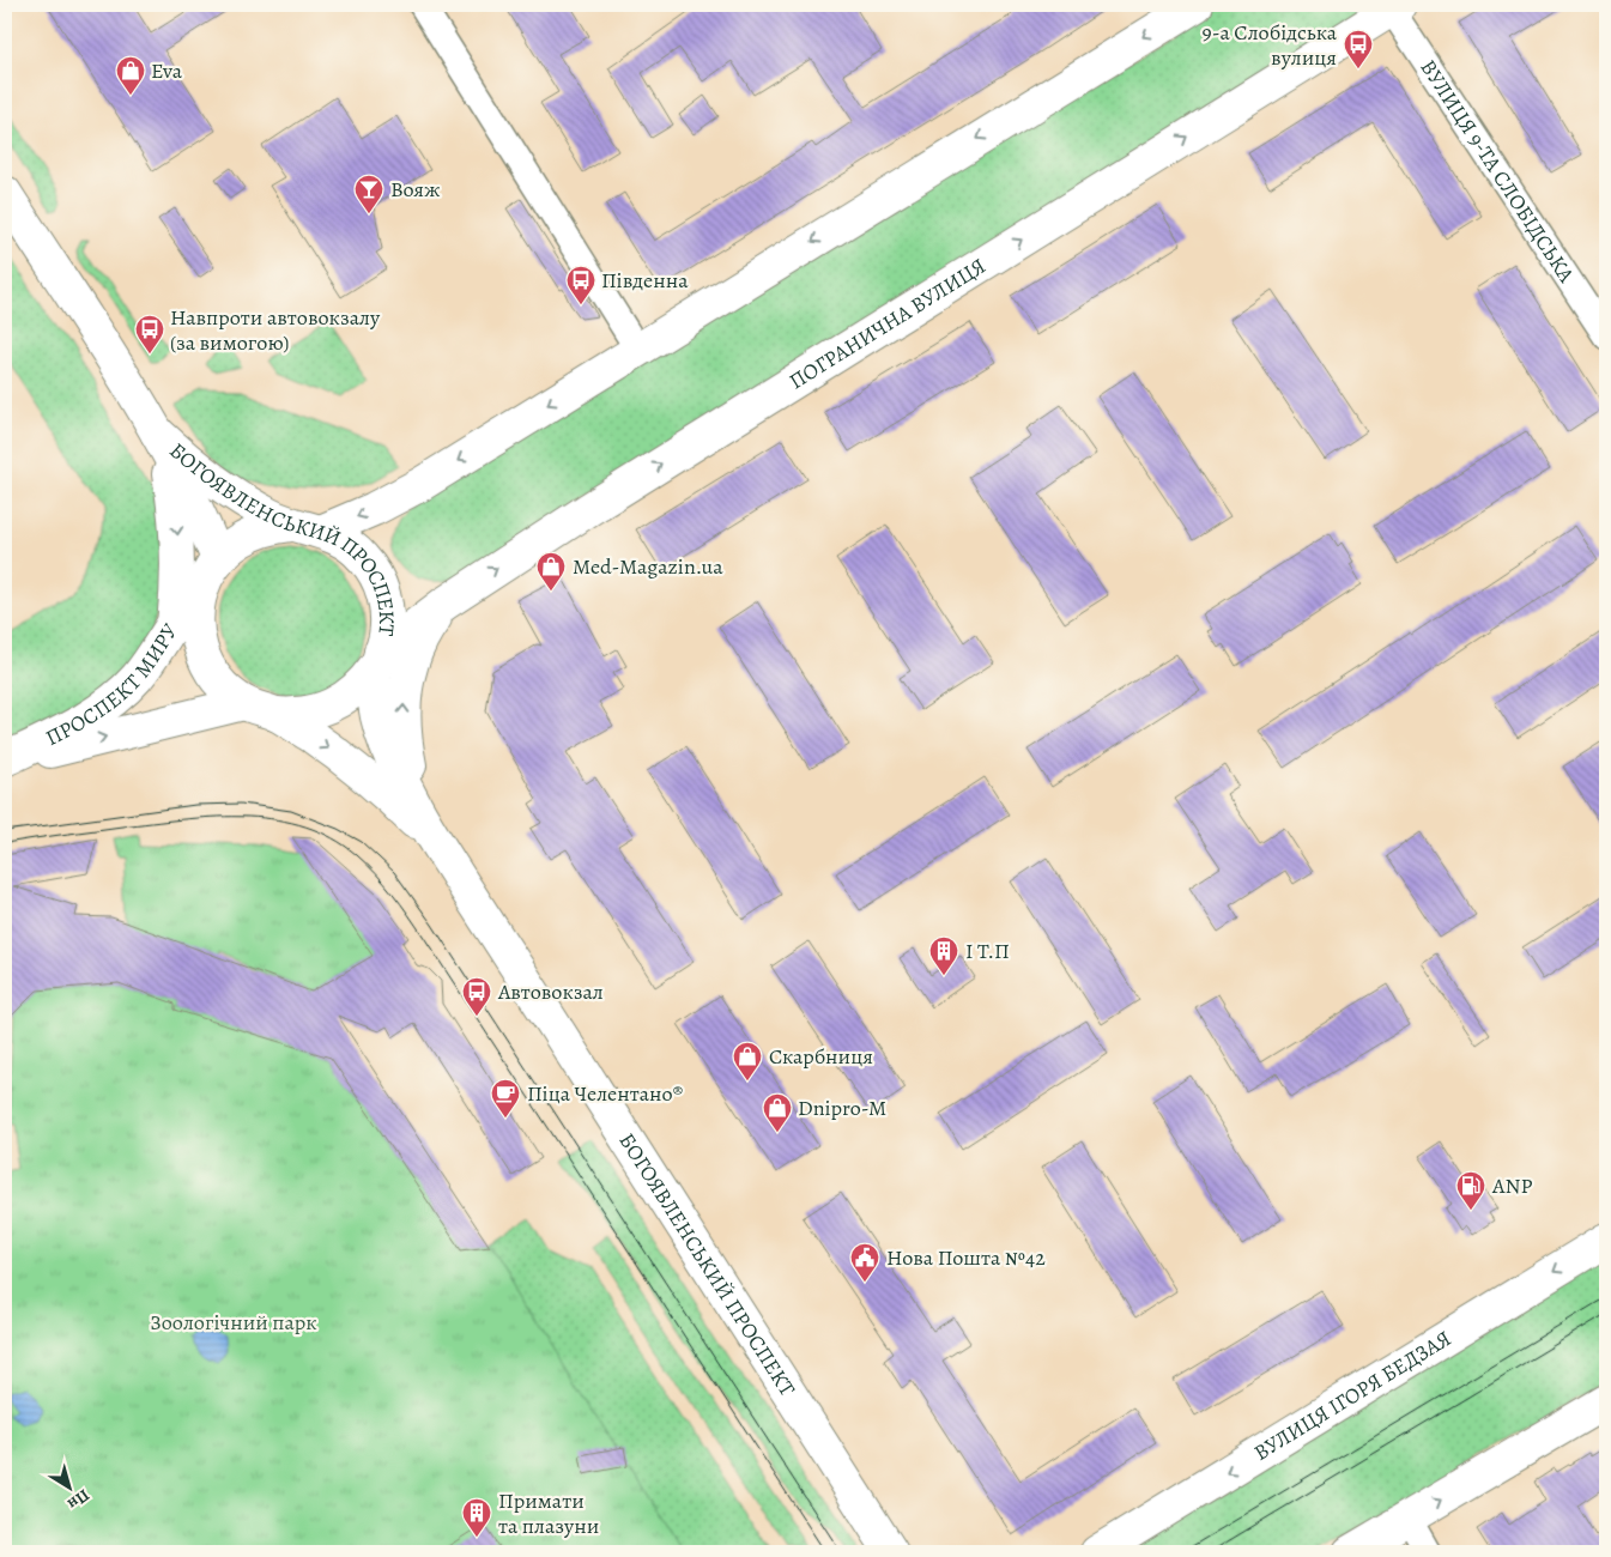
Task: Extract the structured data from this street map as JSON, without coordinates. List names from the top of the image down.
{
  "streets": {
    "main road": [
      "ПОГРАНИЧНА ВУЛИЦЯ",
      "БОГОЯВЛЕНСЬКИЙ ПРОСПЕКТ",
      "ПРОСПЕКТ МИРУ",
      "ВУЛИЦЯ ІГОРЯ БЕДЗАЯ"
    ],
    "street": ["ВУЛИЦЯ 9-ТА СЛОБІДСЬКА"]
  },
  "crossings": [
    ["ВУЛИЦЯ 9-ТА СЛОБІДСЬКА", "ПОГРАНИЧНА ВУЛИЦЯ"],
    ["ПОГРАНИЧНА ВУЛИЦЯ", "БОГОЯВЛЕНСЬКИЙ ПРОСПЕКТ"],
    ["ПОГРАНИЧНА ВУЛИЦЯ", "ПРОСПЕКТ МИРУ"],
    ["БОГОЯВЛЕНСЬКИЙ ПРОСПЕКТ", "ПРОСПЕКТ МИРУ"]
  ],
  "one_way": ["ПРОСПЕКТ МИРУ"],
  "parks": ["Зоологічний парк"],
  "places": {
    "bus stop": [
      "9-а Слобідська вулиця",
      "Південна",
      "Навпроти автовокзалу (за вимогою)",
      "Автовокзал"
    ],
    "shop": [
      "Eva",
      "Med-Magazin.ua",
      "Скарбниця",
      "Dnipro-M"
    ],
    "bar": ["Вояж"],
    "building": ["І Т.П", "Примати та плазуни"],
    "cafe": ["Піца Челентано®"],
    "fuel station": ["ANP"],
    "public building": ["Нова Пошта №42"]
  },
  "north": "bottom right"
}
